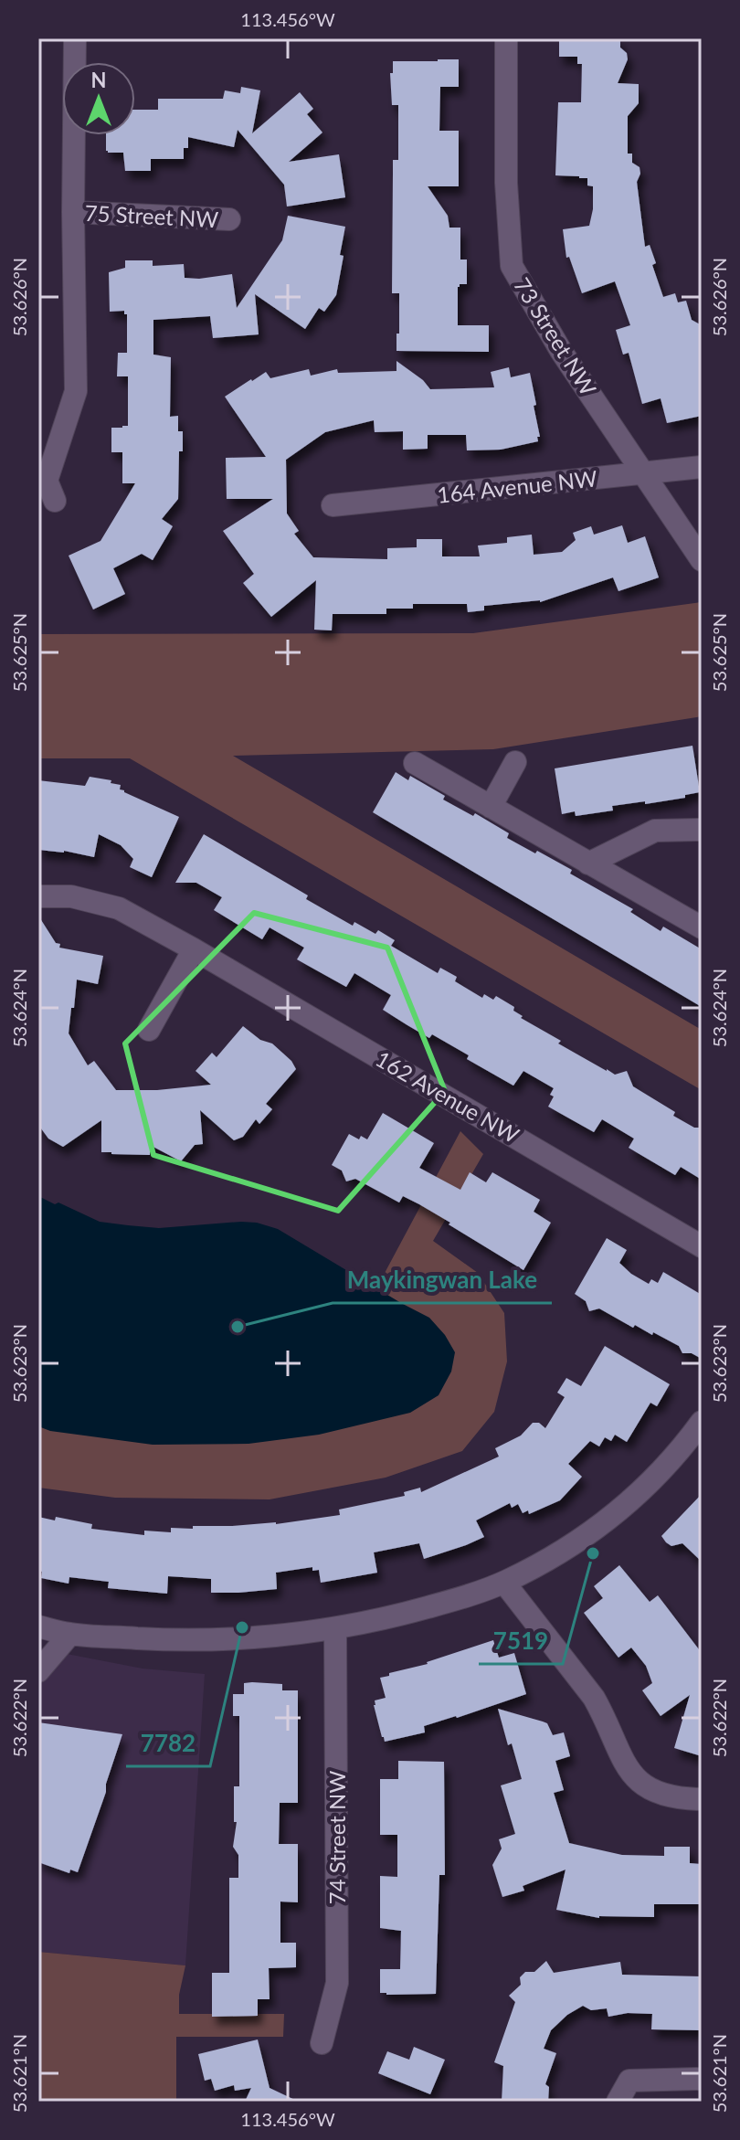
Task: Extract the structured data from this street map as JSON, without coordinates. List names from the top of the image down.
{
  "streets": {
    "street": [
      "75 Street NW",
      "73 Street NW",
      "164 Avenue NW",
      "162 Avenue NW",
      "74 Street NW"
    ]
  },
  "crossings": [
    ["73 Street NW", "164 Avenue NW"]
  ],
  "places": ["Maykingwan Lake", "7519", "7782"],
  "north": "top",
  "coordinates": [
    "113.456°W",
    "53.626°N",
    "53.625°N",
    "53.624°N",
    "53.623°N",
    "53.622°N",
    "53.621°N"
  ]
}
